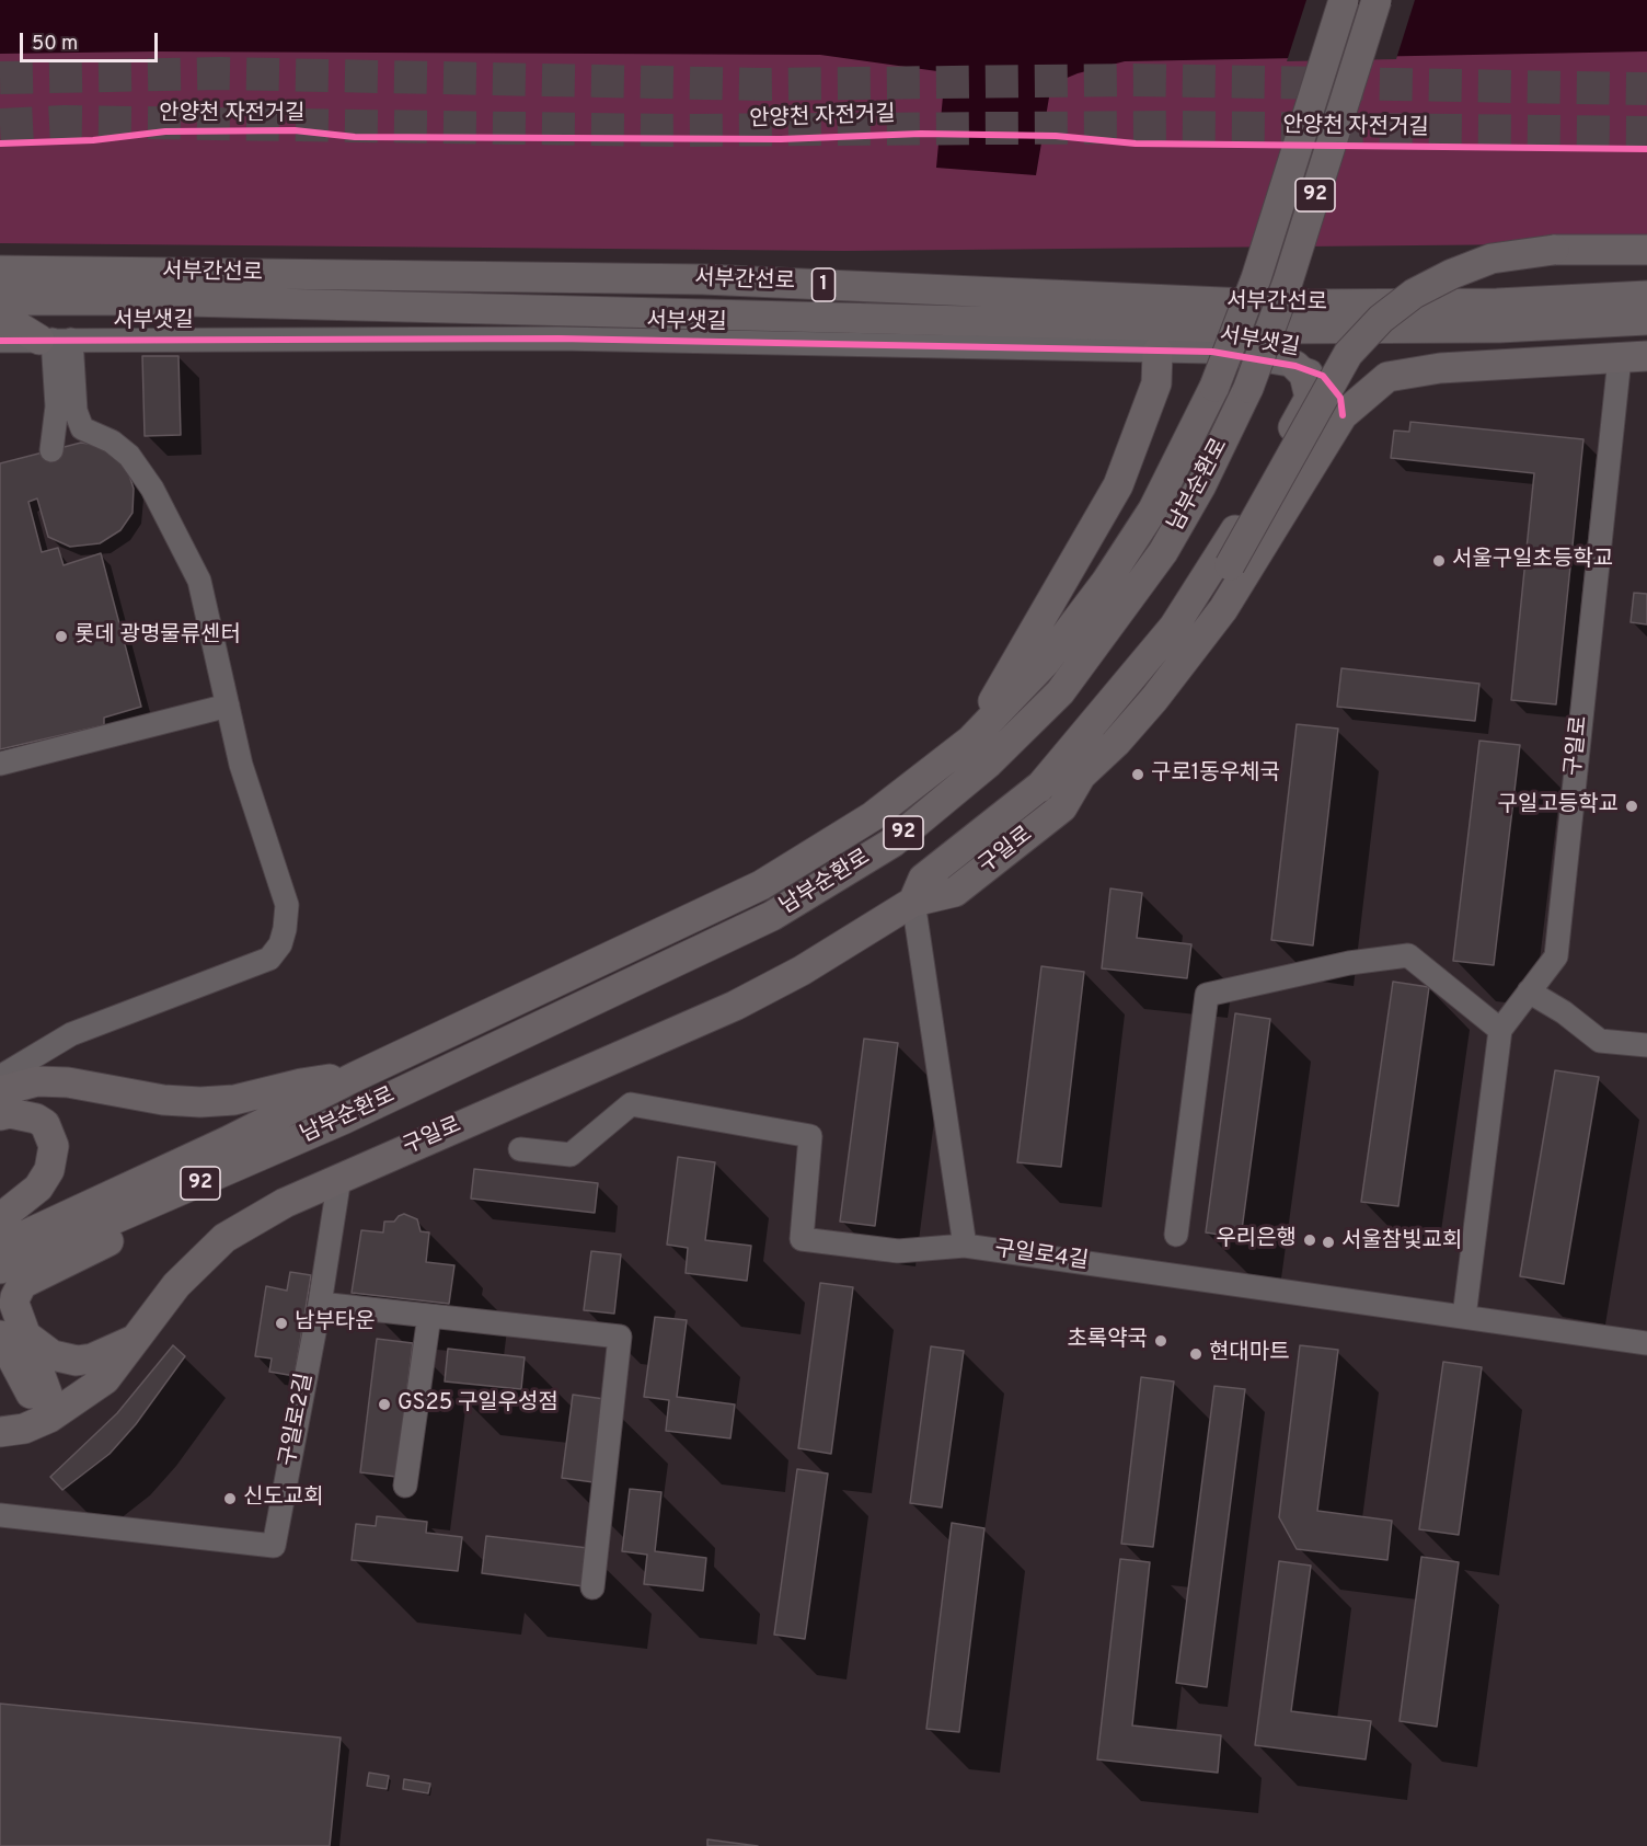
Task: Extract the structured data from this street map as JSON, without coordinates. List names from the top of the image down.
{
  "streets": {
    "main road": [
      "92",
      "서부간선로",
      "1",
      "남부순환로",
      "구일로"
    ],
    "street": ["서부샛길", "구일로4길", "구일로2길"],
    "cycle path": ["안양천 자전거길"]
  },
  "crossings": [
    ["구일로", "구일로4길"],
    ["구일로", "구일로2길"]
  ],
  "places": [
    "서울구일초등학교",
    "롯데 광명물류센터",
    "구로1동우체국",
    "구일고등학교",
    "우리은행",
    "서울참빛교회",
    "남부타운",
    "초록약국",
    "현대마트",
    "GS25 구일우성점",
    "신도교회"
  ],
  "scale_bar": "50 m"
}
